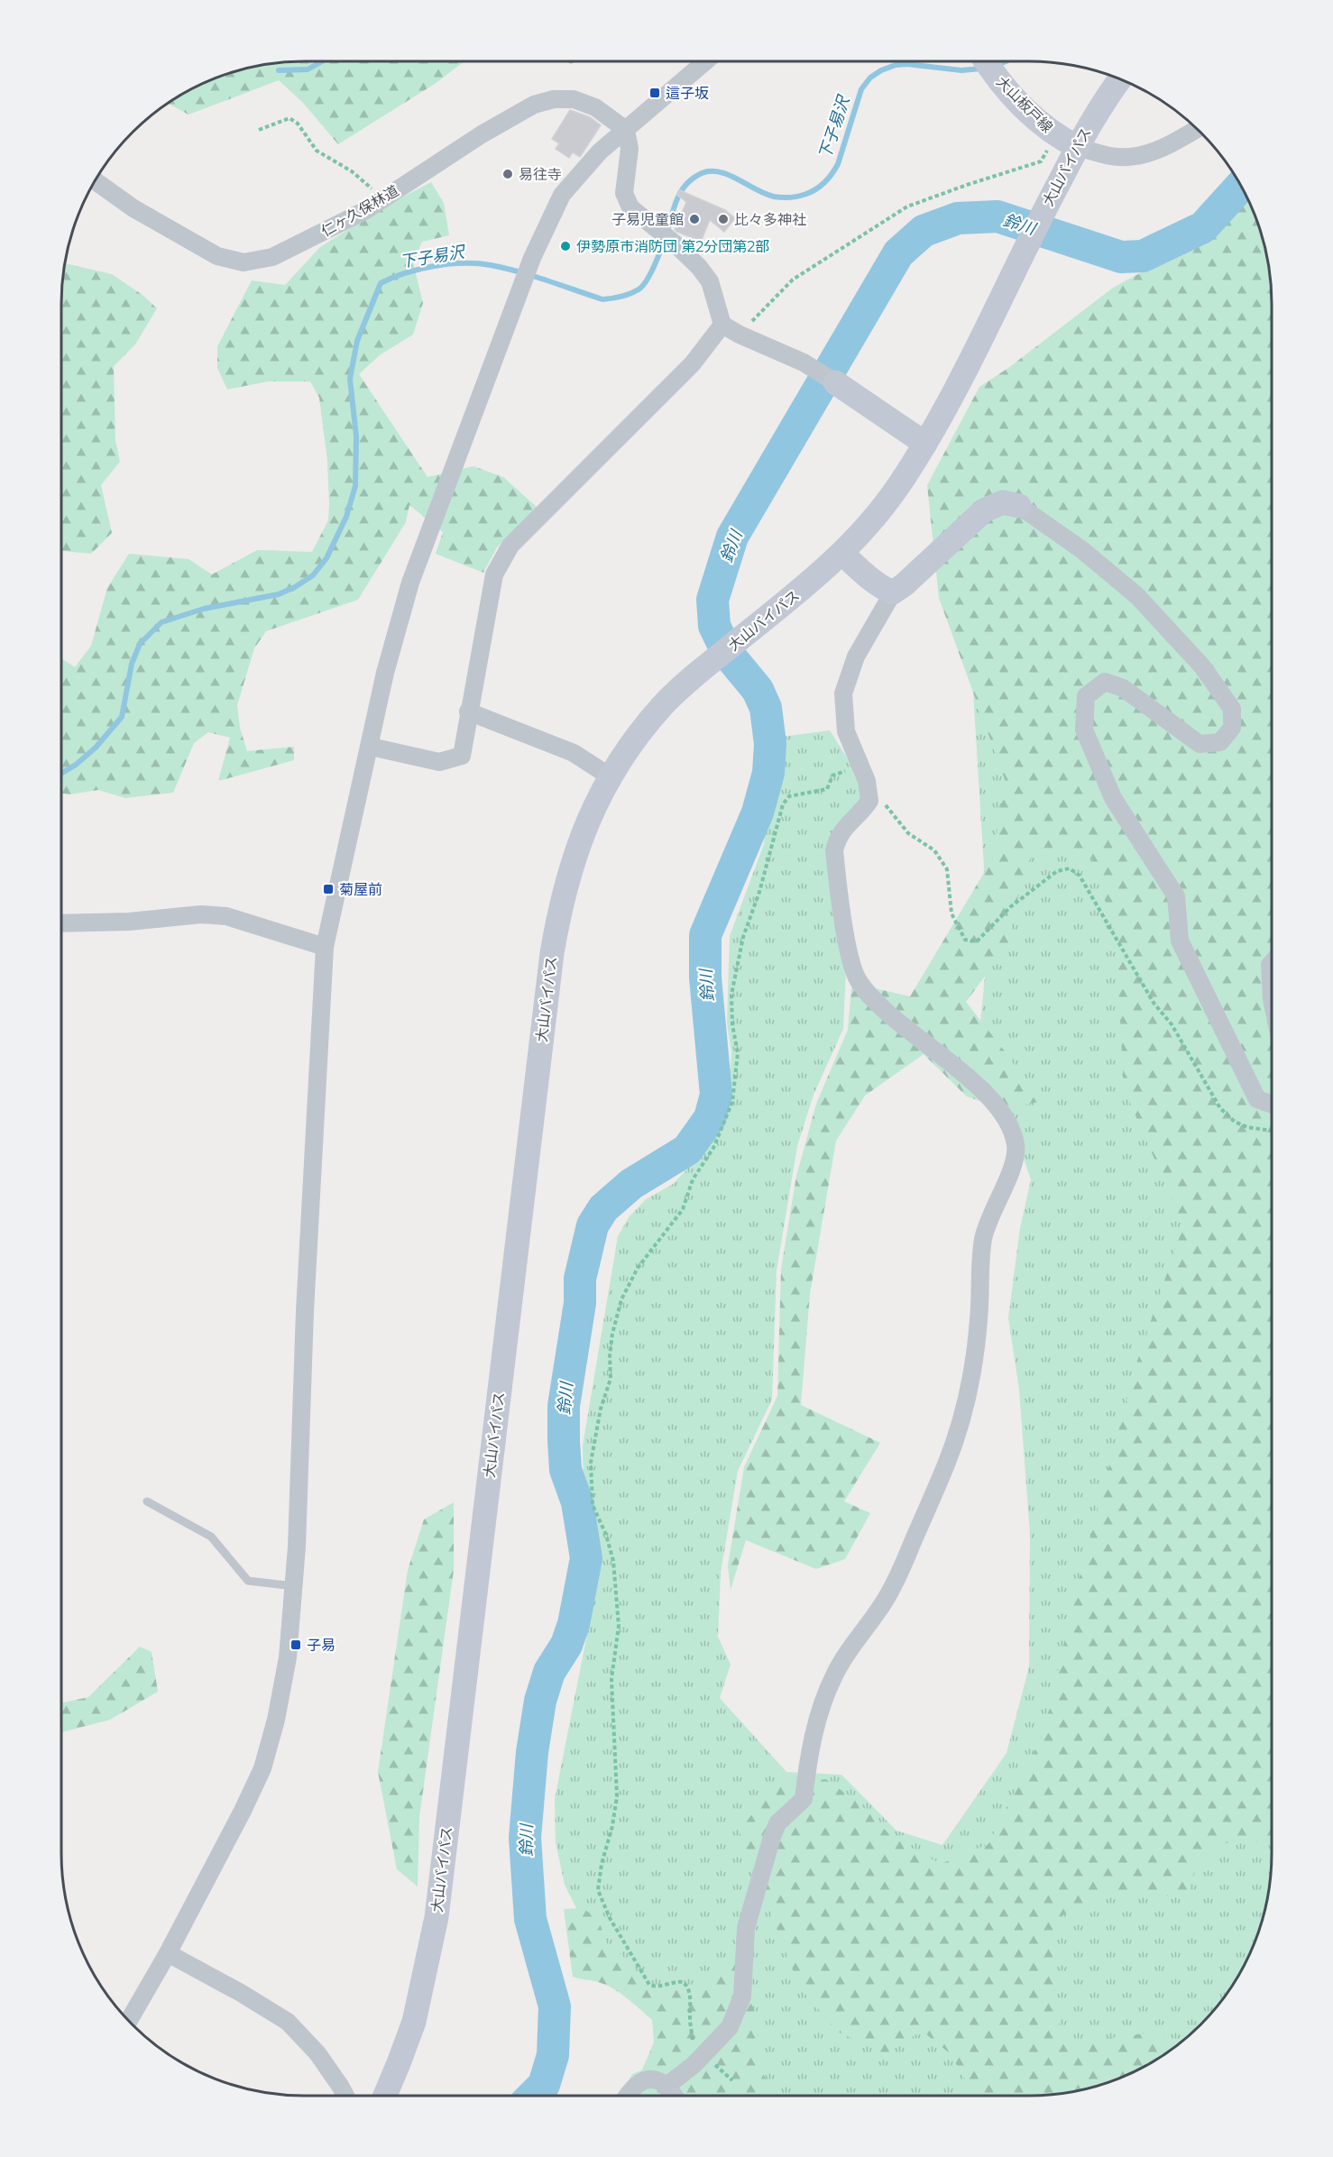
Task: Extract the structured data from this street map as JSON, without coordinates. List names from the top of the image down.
{
  "streets": {
    "main road": ["大山板戸線", "大山バイパス"],
    "street": ["仁ヶ久保林道"]
  },
  "crossings": [
    ["大山板戸線", "大山バイパス"]
  ],
  "water": ["下子易沢", "鈴川"],
  "places": {
    "transit": ["這子坂", "菊屋前", "子易"],
    "other": [
      "易往寺",
      "子易児童館",
      "比々多神社",
      "伊勢原市消防団 第2分団第2部"
    ]
  }
}
